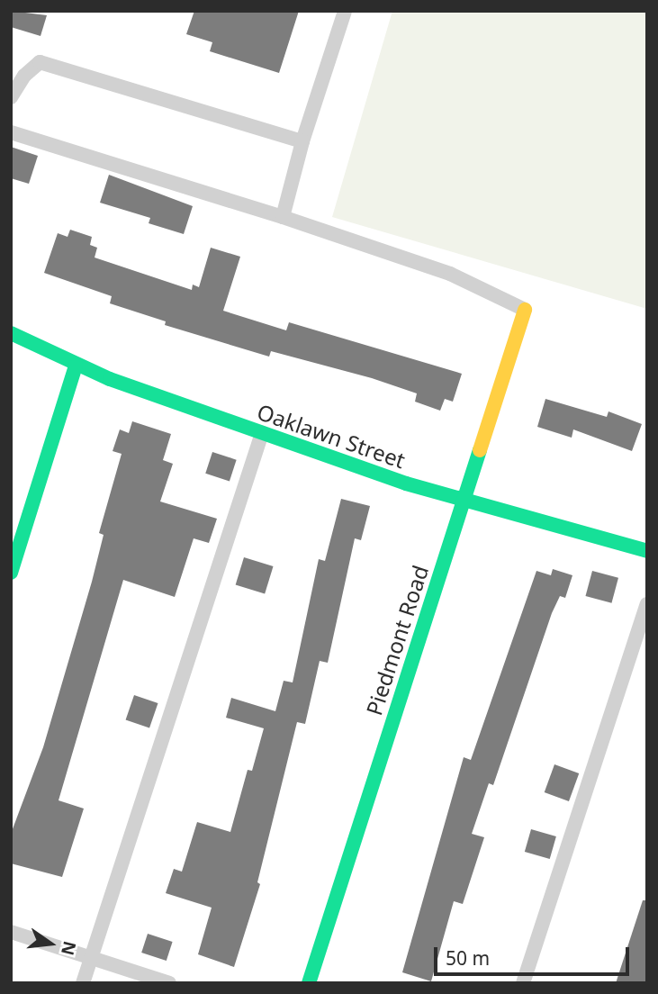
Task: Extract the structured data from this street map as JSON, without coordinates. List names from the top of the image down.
{
  "streets": {
    "street": ["Oaklawn Street", "Piedmont Road"]
  },
  "crossings": [
    ["Oaklawn Street", "Piedmont Road"]
  ],
  "scale_bar": "50 m",
  "north": "right"
}
